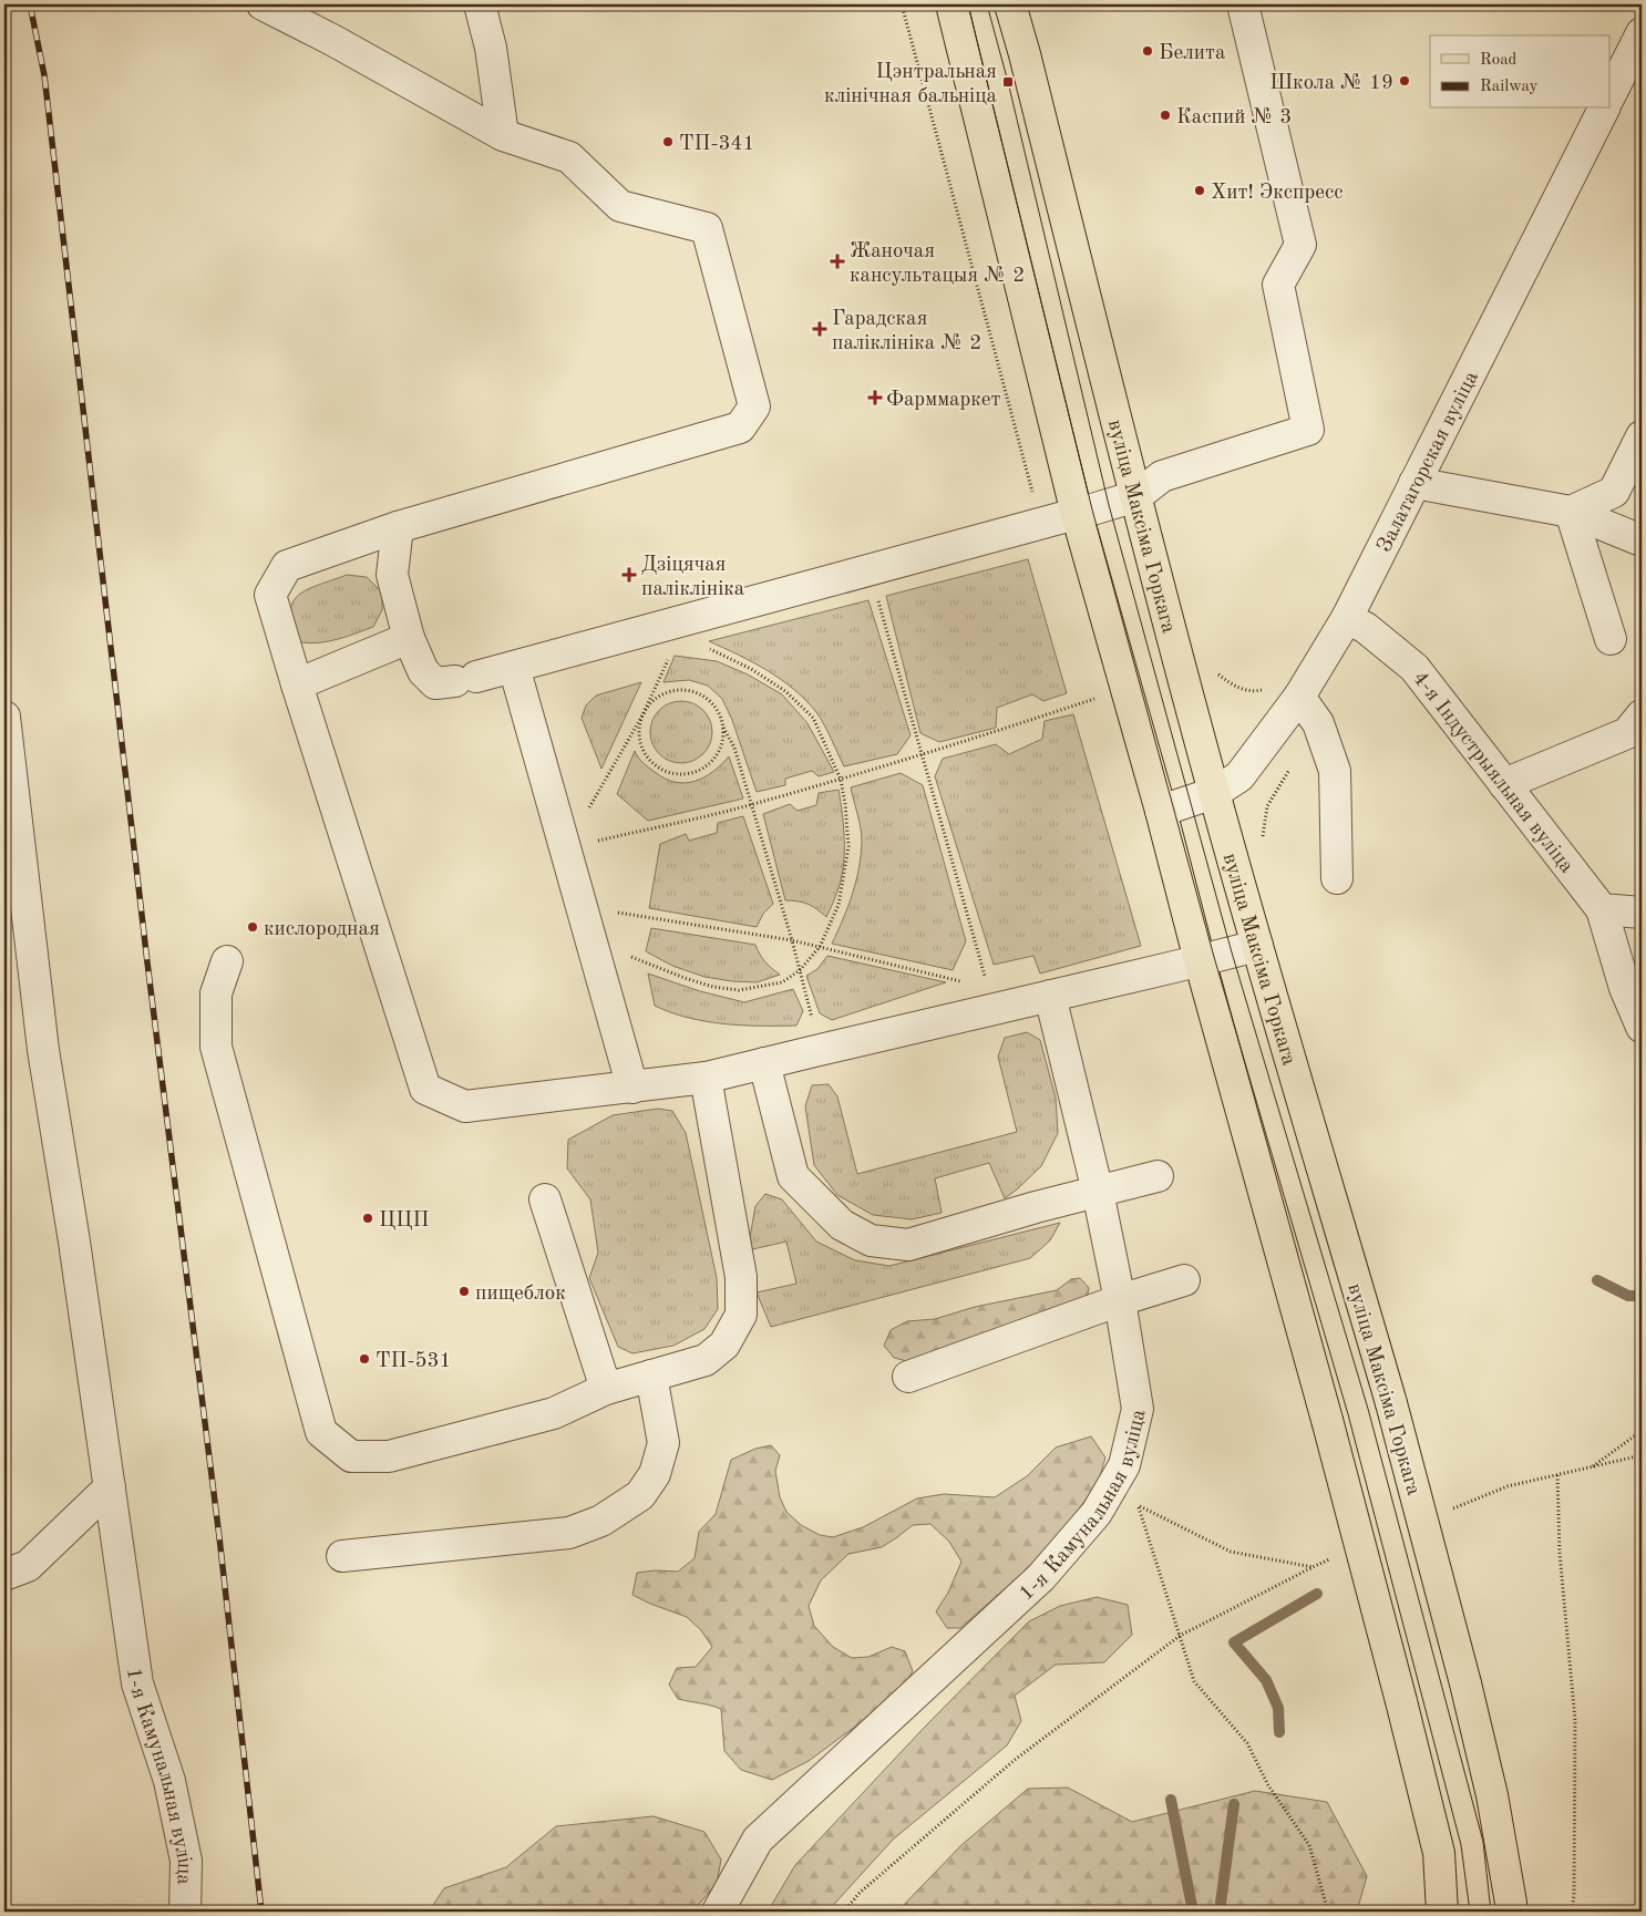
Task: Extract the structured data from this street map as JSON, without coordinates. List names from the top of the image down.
{
  "streets": {
    "main road": ["вуліца Максіма Горкага"],
    "street": ["Залатагорская вуліца", "4-я Індустрыяльная вуліца", "1-я Камунальная вуліца"]
  },
  "crossings": [
    ["Залатагорская вуліца", "вуліца Максіма Горкага"],
    ["Залатагорская вуліца", "4-я Індустрыяльная вуліца"]
  ],
  "places": {
    "other": [
      "Белита",
      "Школа № 19",
      "Каспий № 3",
      "ТП-341",
      "Хит! Экспресс",
      "кислородная",
      "ЦЦП",
      "пищеблок",
      "ТП-531"
    ],
    "transit": ["Цэнтральная клінічная бальніца"],
    "health": [
      "Жаночая кансультацыя № 2",
      "Гарадская паліклініка № 2",
      "Фарммаркет",
      "Дзіцячая паліклініка"
    ]
  },
  "legend": ["Road", "Railway"]
}
